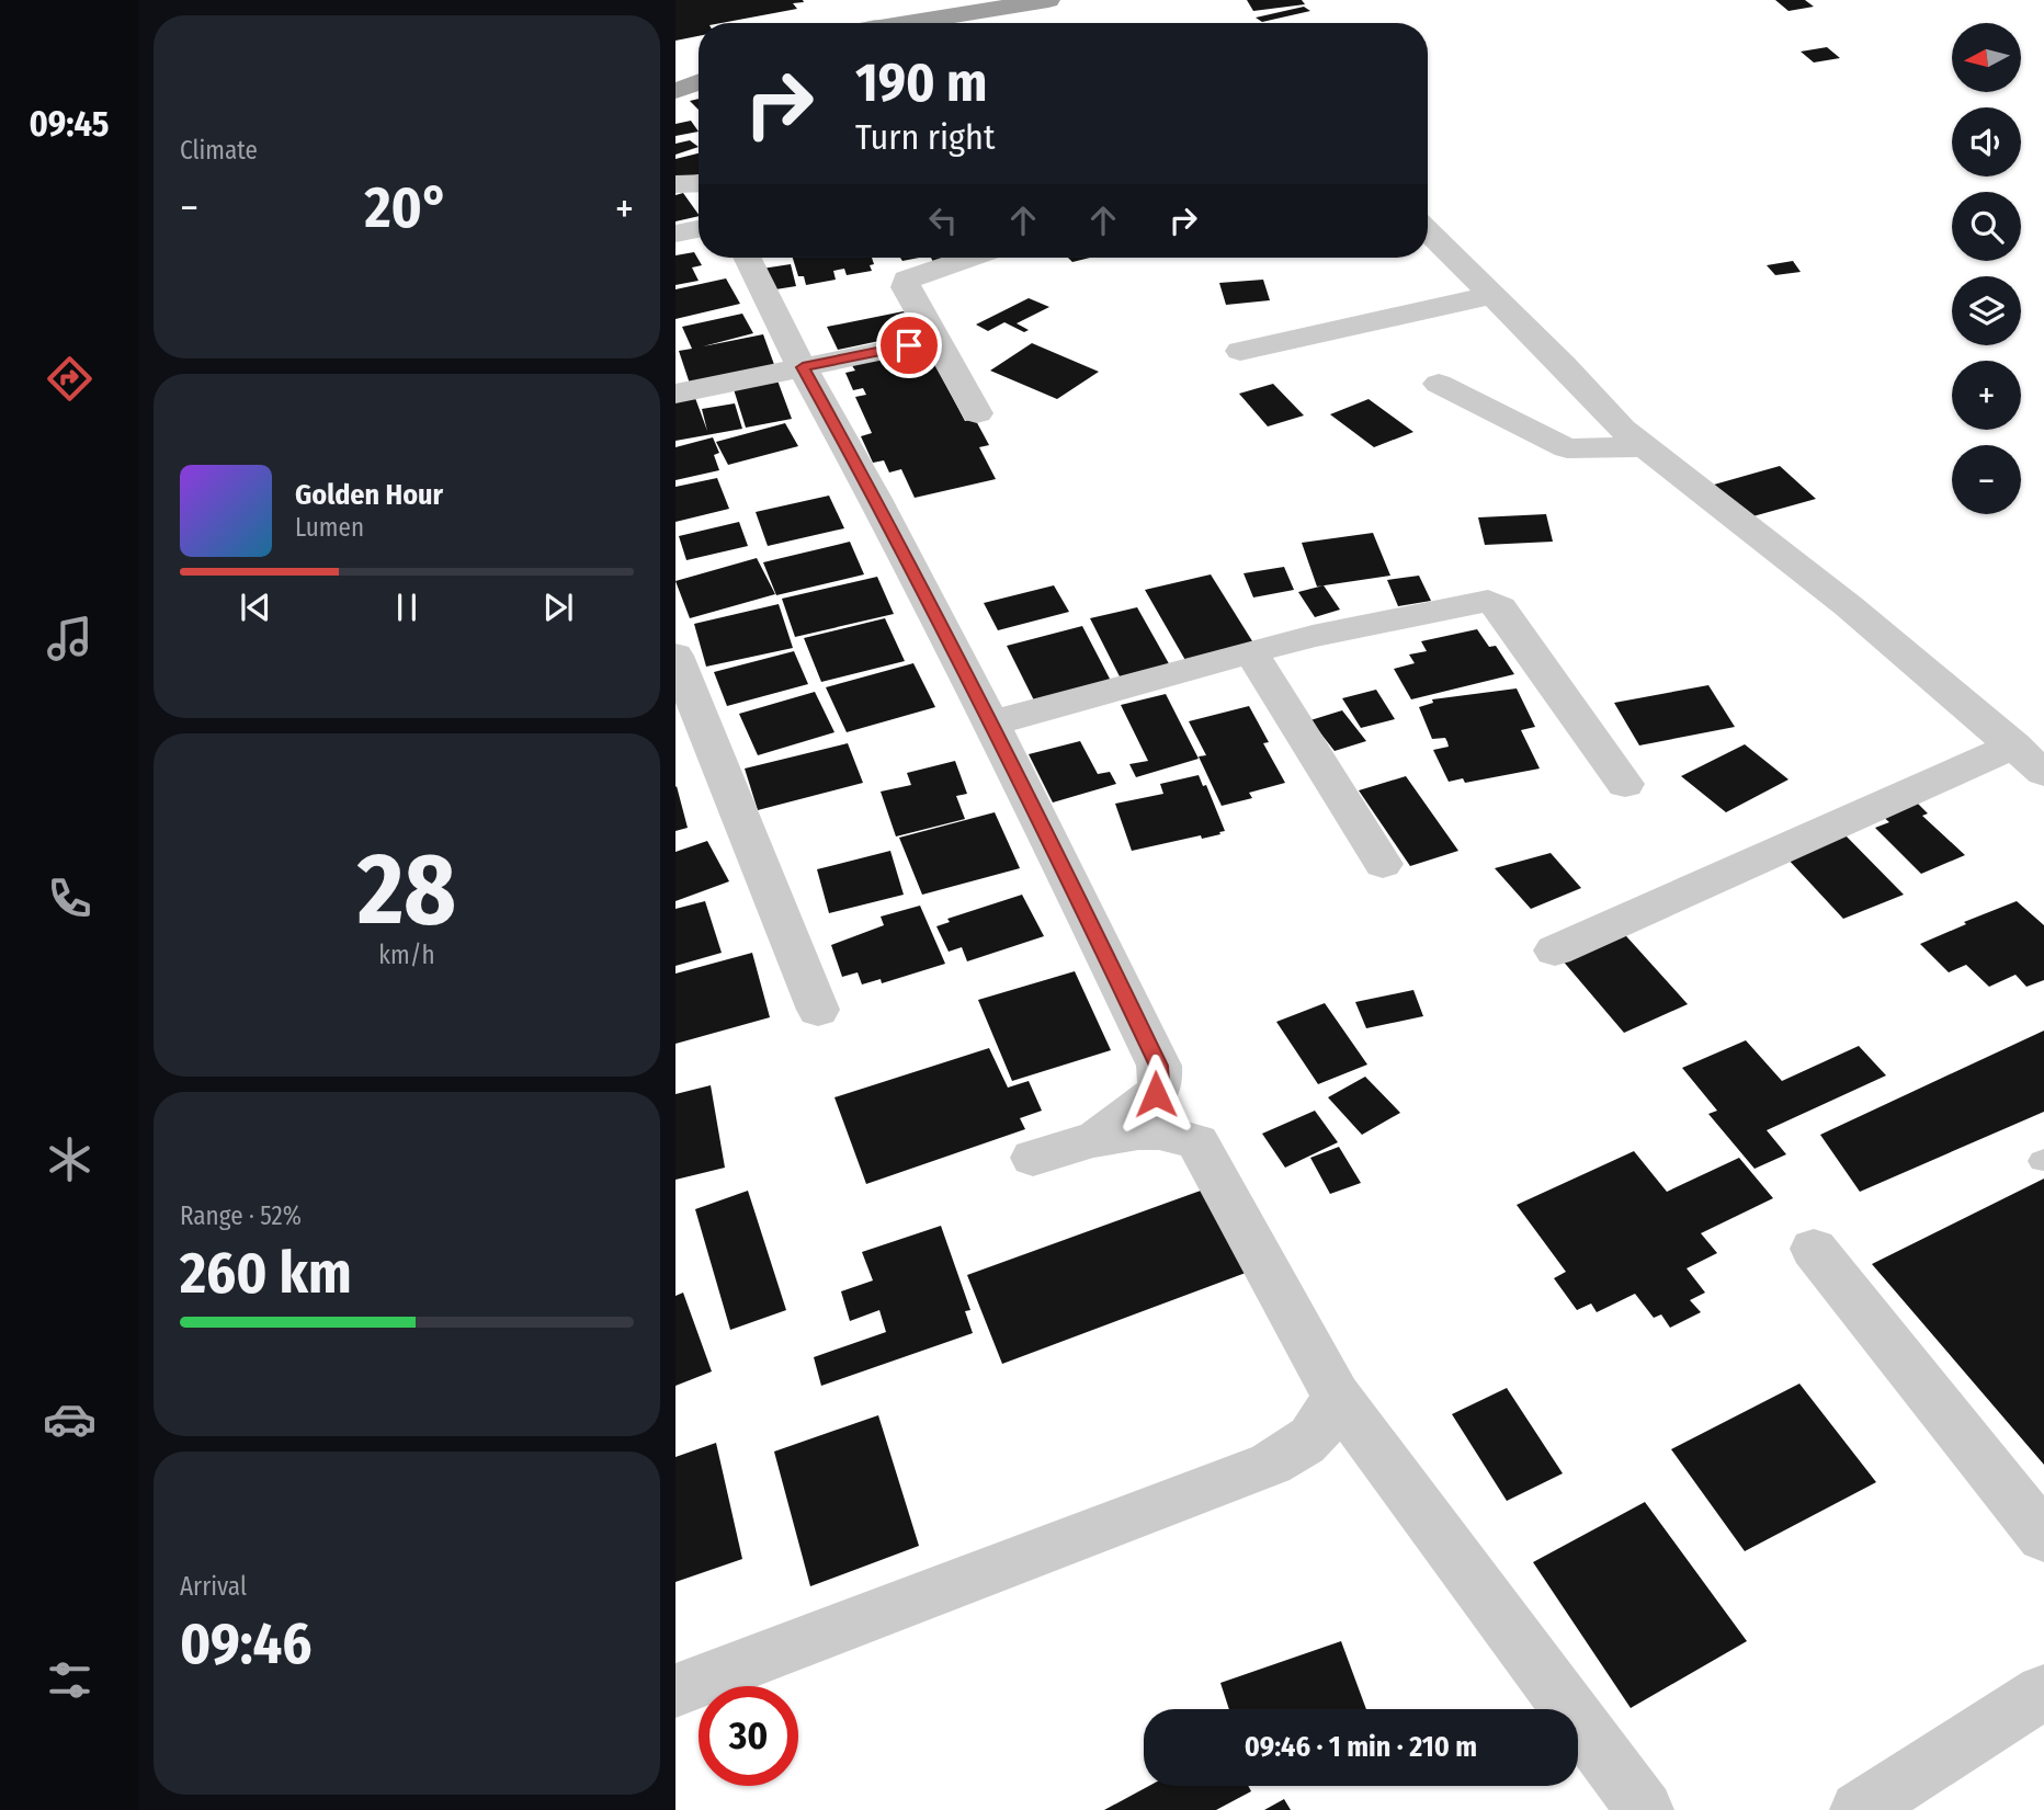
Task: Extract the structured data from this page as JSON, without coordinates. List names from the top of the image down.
{
  "north": "left",
  "page": {
    "tabs": "09:45",
    "tile": [
      "Climate",
      ["28", "km/h"],
      ["Range · 52%", "260 km"],
      ["Arrival", "09:46"]
    ],
    "map_buttons": ["+", "−"],
    "turn": ["190 m", "Turn right"],
    "heat": ["−", "20°", "+"],
    "song": ["Golden Hour", "Lumen"],
    "limit": "30",
    "trip": "09:46 · 1 min · 210 m"
  }
}
